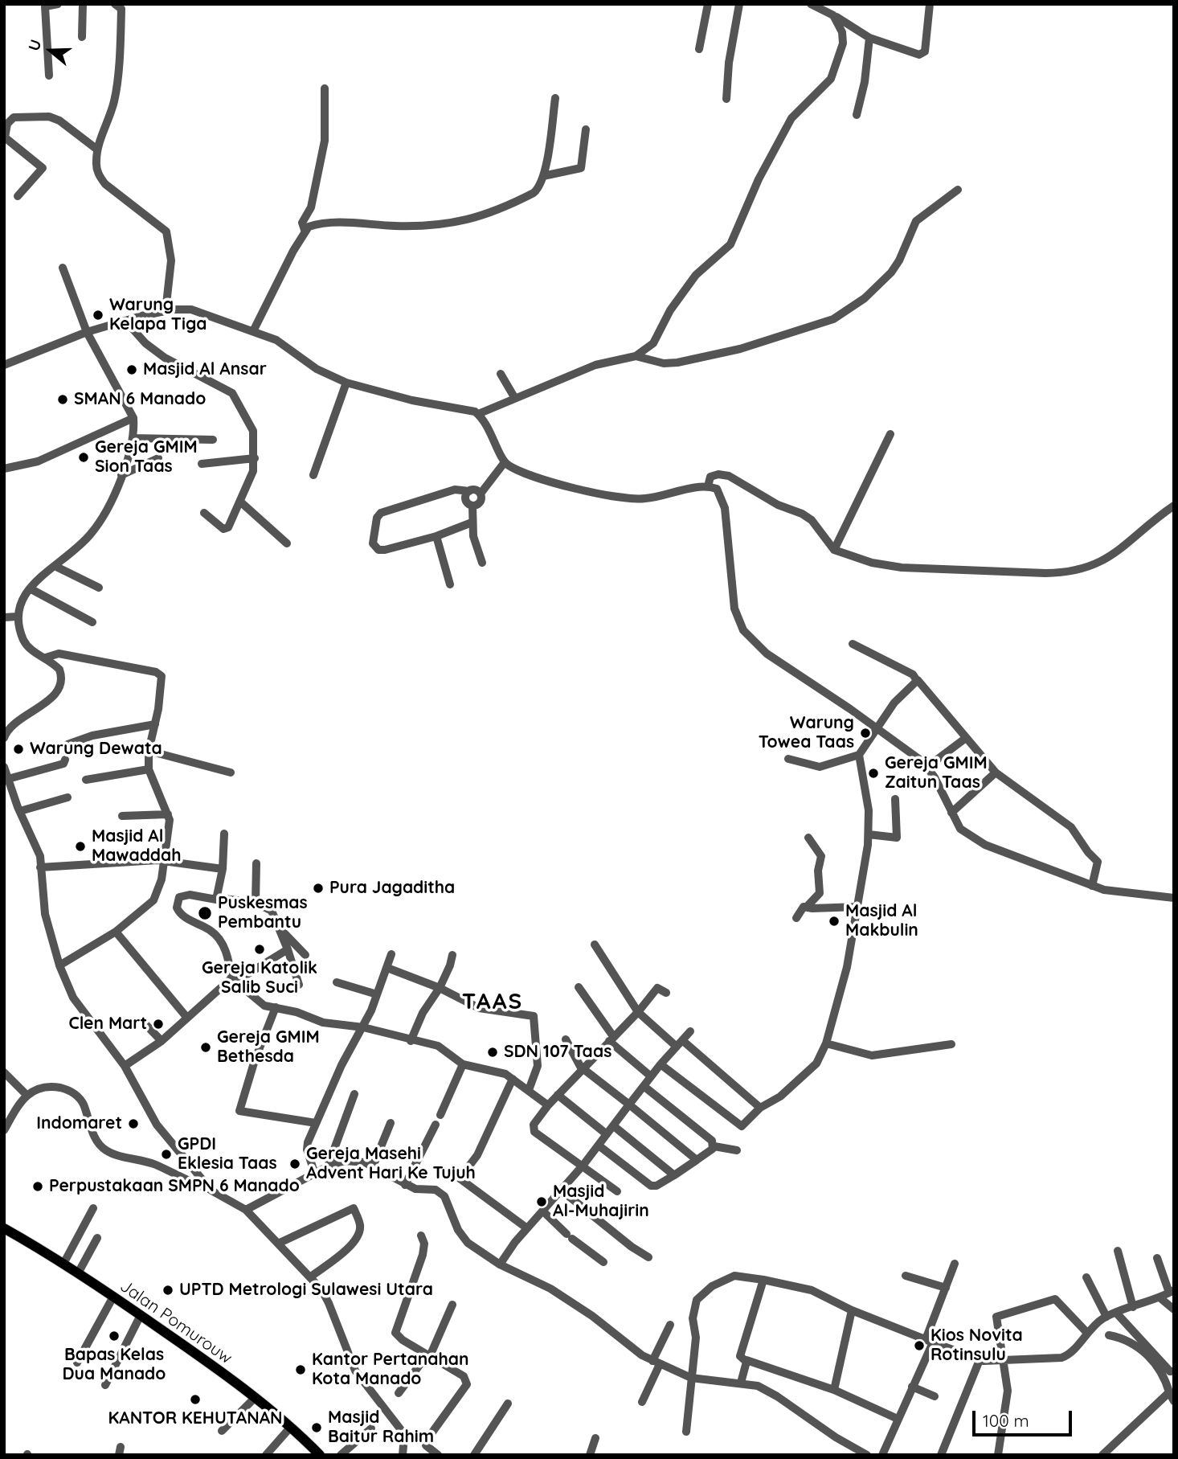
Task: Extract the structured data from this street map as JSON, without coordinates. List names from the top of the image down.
{
  "streets": {
    "main road": ["Jalan Pomurouw"]
  },
  "districts": ["TAAS"],
  "places": [
    "Warung Kelapa Tiga",
    "Masjid Al Ansar",
    "SMAN 6 Manado",
    "Gereja GMIM Sion Taas",
    "Warung Towea Taas",
    "Warung Dewata",
    "Gereja GMIM Zaitun Taas",
    "Masjid Al Mawaddah",
    "Pura Jagaditha",
    "Puskesmas Pembantu",
    "Masjid Al Makbulin",
    "Gereja Katolik Salib Suci",
    "Clen Mart",
    "Gereja GMIM Bethesda",
    "SDN 107 Taas",
    "Indomaret",
    "GPDI Eklesia Taas",
    "Gereja Masehi Advent Hari Ke Tujuh",
    "Perpustakaan SMPN 6 Manado",
    "Masjid Al-Muhajirin",
    "UPTD Metrologi Sulawesi Utara",
    "Bapas Kelas Dua Manado",
    "Kios Novita Rotinsulu",
    "Kantor Pertanahan Kota Manado",
    "KANTOR KEHUTANAN",
    "Masjid Baitur Rahim"
  ],
  "scale_bar": "100 m",
  "north": "left"
}
